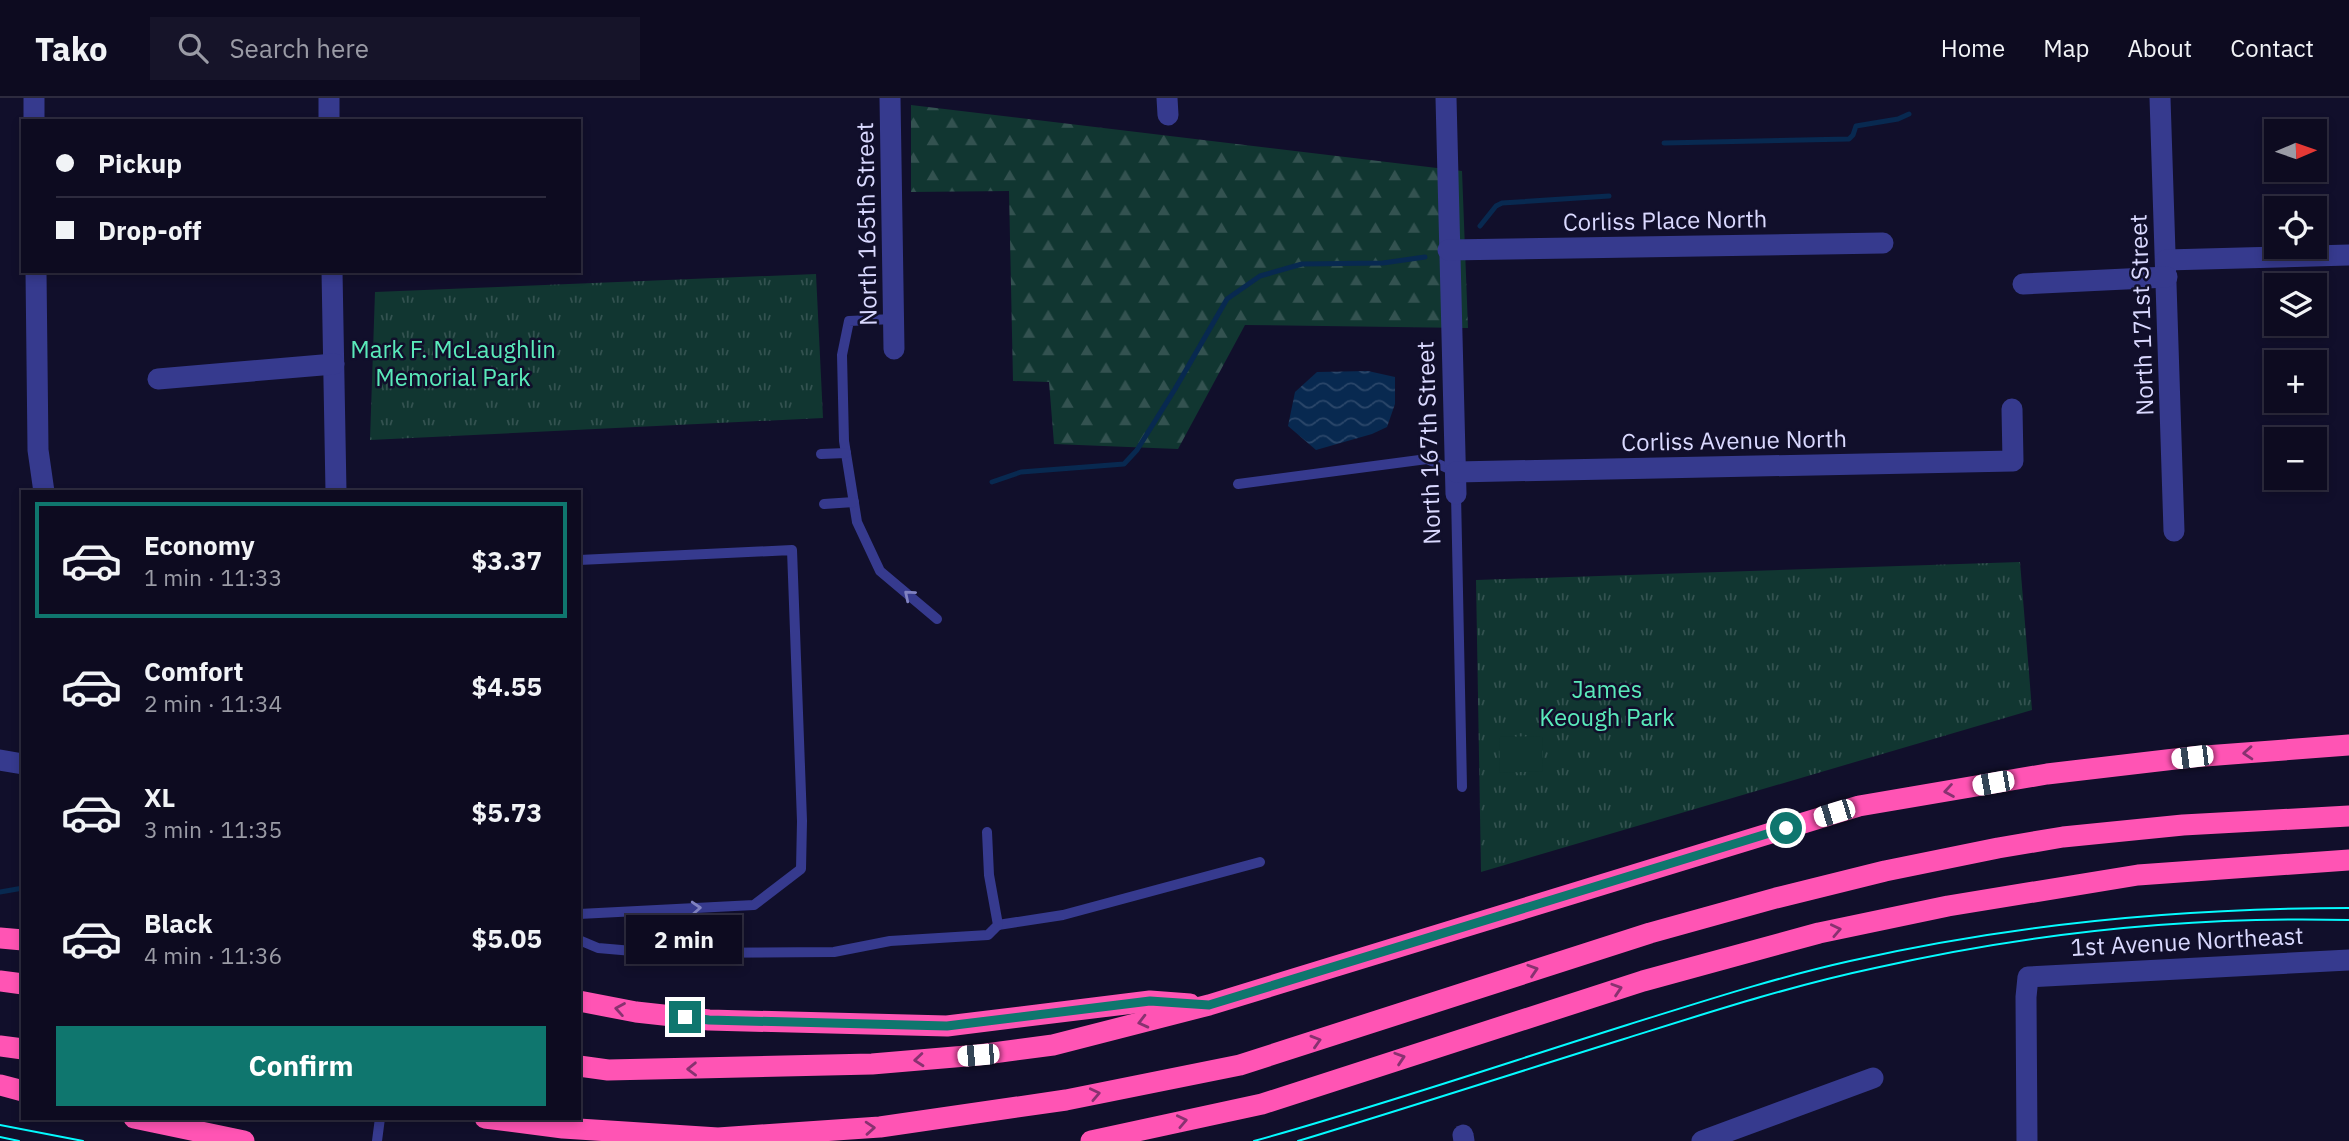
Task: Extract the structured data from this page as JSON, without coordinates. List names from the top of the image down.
{
  "streets": {
    "street": [
      "Corliss Place North",
      "North 165th Street",
      "North 171st Street",
      "Corliss Avenue North",
      "North 167th Street",
      "1st Avenue Northeast"
    ]
  },
  "crossings": [
    ["Corliss Place North", "North 167th Street"],
    ["Corliss Avenue North", "North 167th Street"]
  ],
  "parks": ["Mark F. McLaughlin Memorial Park", "James Keough Park"],
  "north": "right",
  "page": {
    "header": "Tako",
    "search": "Search here",
    "nav": [
      "Home",
      "Map",
      "About",
      "Contact"
    ],
    "map_buttons": ["+", "−"],
    "banner": ["Pickup", "Drop-off"],
    "list": [
      {
        "name": "Economy",
        "note": "1 min · 11:33",
        "value": "$3.37"
      },
      {
        "name": "Comfort",
        "note": "2 min · 11:34",
        "value": "$4.55"
      },
      {
        "name": "XL",
        "note": "3 min · 11:35",
        "value": "$5.73"
      },
      {
        "name": "Black",
        "note": "4 min · 11:36",
        "value": "$5.05"
      }
    ],
    "bubble": "2 min",
    "buttons": "Confirm"
  }
}
